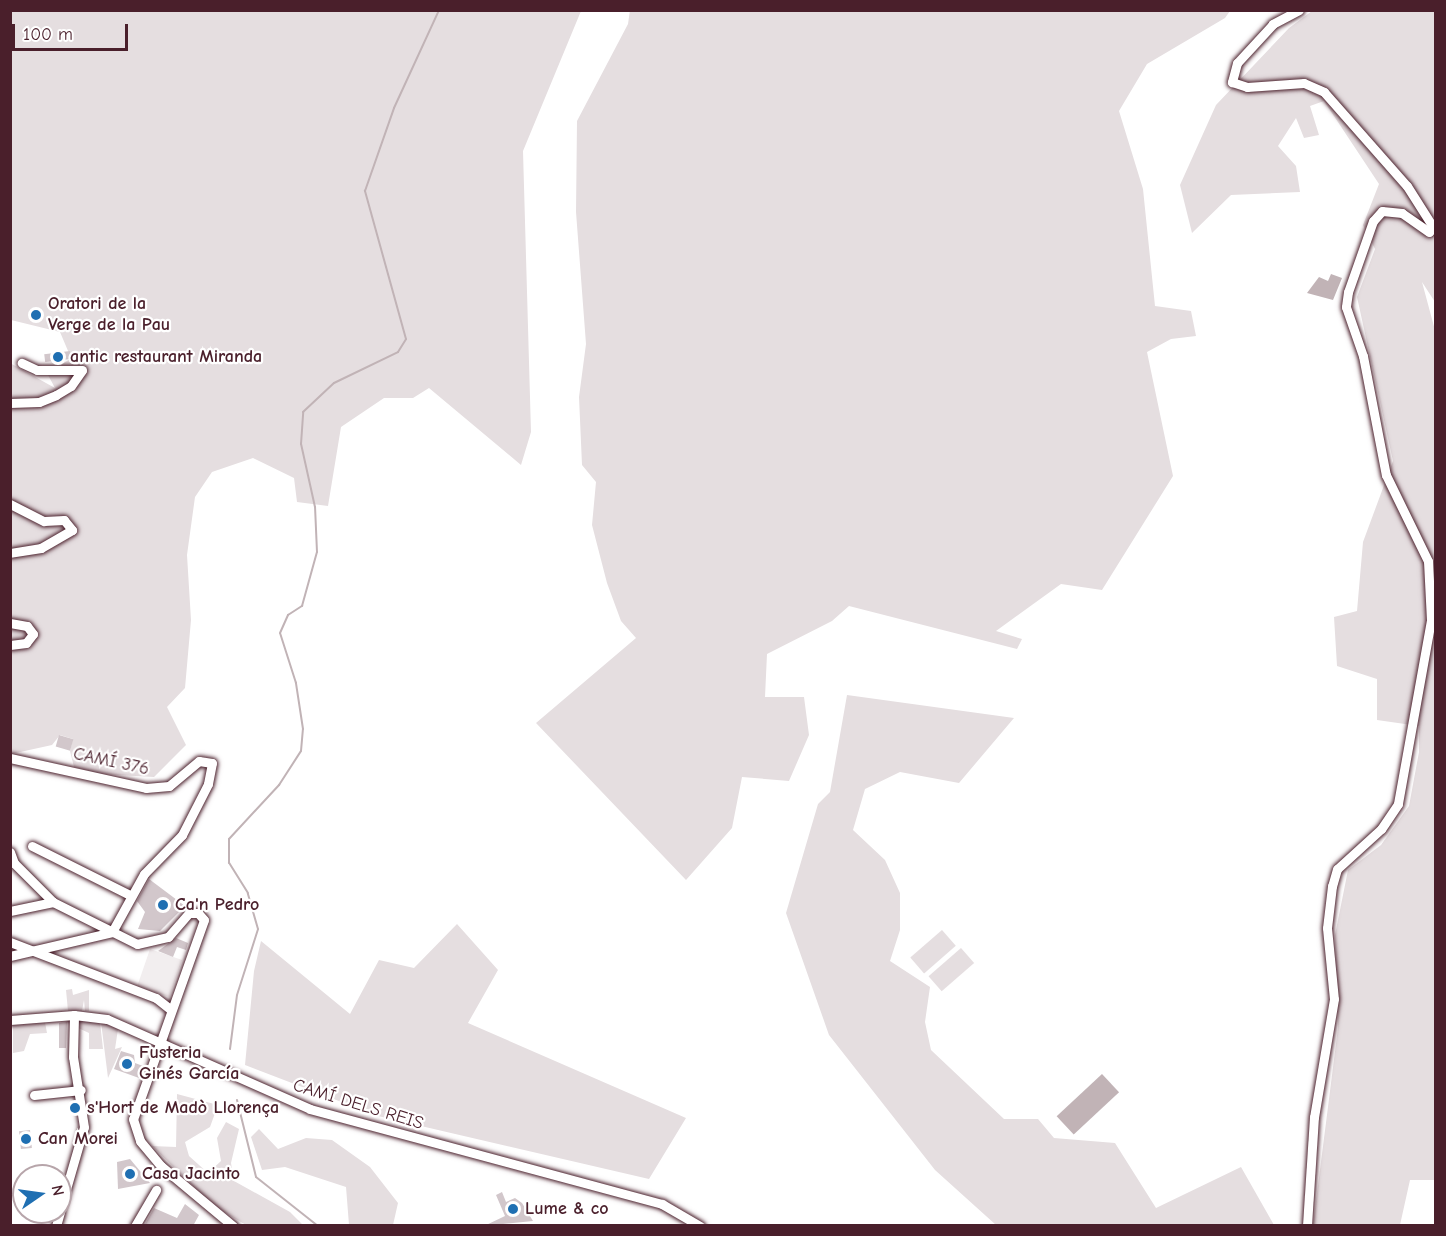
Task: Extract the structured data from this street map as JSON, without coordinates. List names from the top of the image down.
{
  "streets": {
    "street": ["CAMÍ 376", "CAMÍ DELS REIS"]
  },
  "places": [
    "Oratori de la Verge de la Pau",
    "antic restaurant Miranda",
    "Ca'n Pedro",
    "Fusteria Ginés García",
    "s'Hort de Madò Llorença",
    "Can Morei",
    "Casa Jacinto",
    "Lume & co"
  ],
  "scale_bar": "100 m",
  "north": "right"
}
